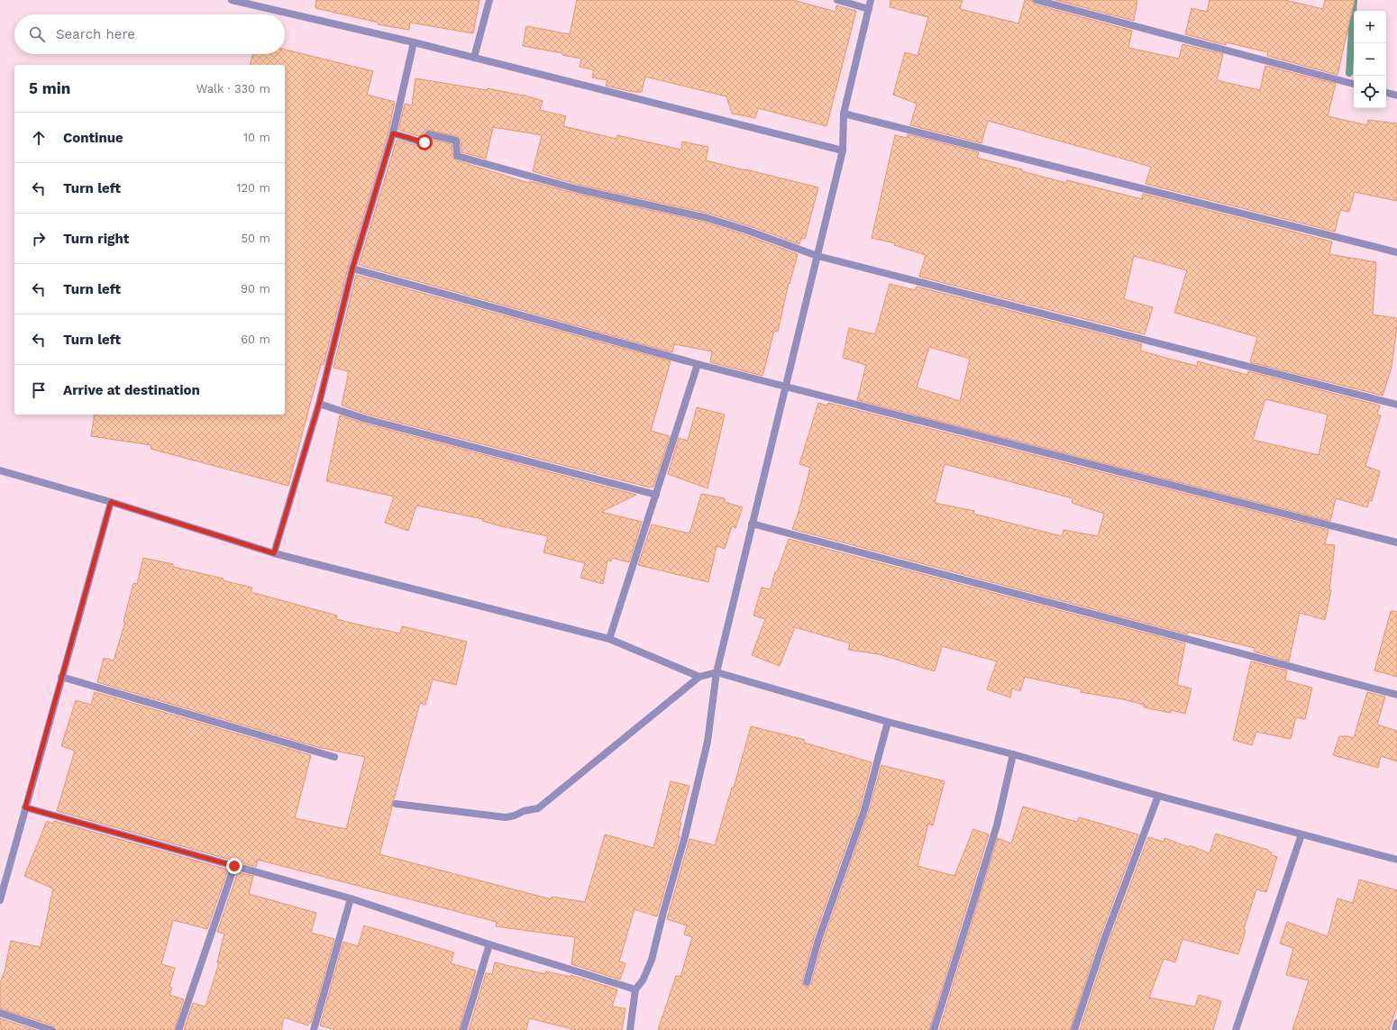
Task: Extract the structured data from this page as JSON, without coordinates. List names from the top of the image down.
{
  "page": {
    "map_buttons": ["+", "−"],
    "search": "Search here",
    "heading": ["5 min", "Walk · 330 m"],
    "list": [
      ["Continue", "10 m"],
      ["Turn left", "120 m"],
      ["Turn right", "50 m"],
      ["Turn left", "90 m"],
      ["Turn left", "60 m"],
      "Arrive at destination"
    ]
  }
}
